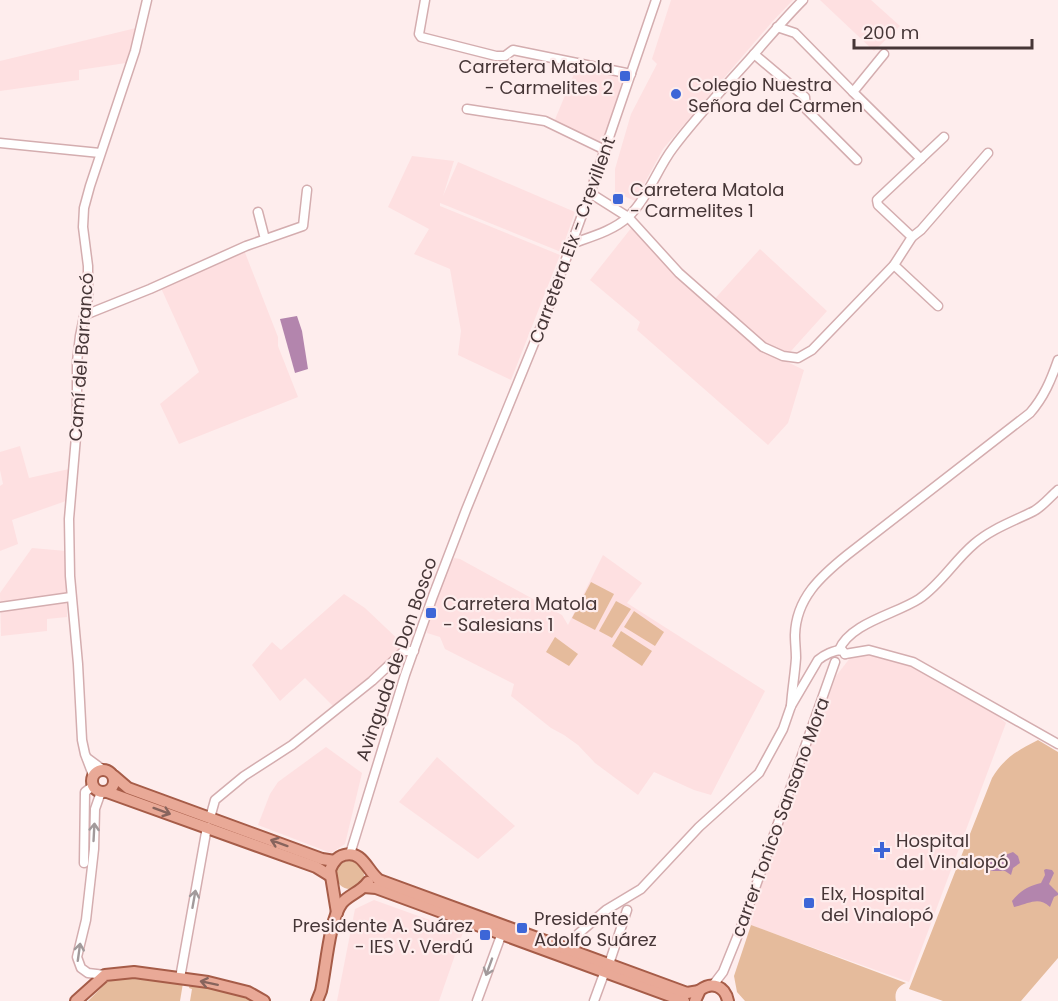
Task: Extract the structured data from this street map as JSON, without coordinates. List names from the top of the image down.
{
  "streets": {
    "street": [
      "Carretera Elx - Crevillent",
      "Camí del Barrancó",
      "Avinguda de Don Bosco",
      "carrer Tonico Sansano Mora"
    ]
  },
  "crossings": [
    ["Carretera Elx - Crevillent", "Avinguda de Don Bosco"]
  ],
  "places": {
    "transit": [
      "Carretera Matola - Carmelites 2",
      "Carretera Matola - Carmelites 1",
      "Carretera Matola - Salesians 1",
      "Elx, Hospital del Vinalopó",
      "Presidente Adolfo Suárez",
      "Presidente A. Suárez - IES V. Verdú"
    ],
    "other": ["Colegio Nuestra Señora del Carmen"],
    "health": ["Hospital del Vinalopó"]
  },
  "scale_bar": "200 m"
}
